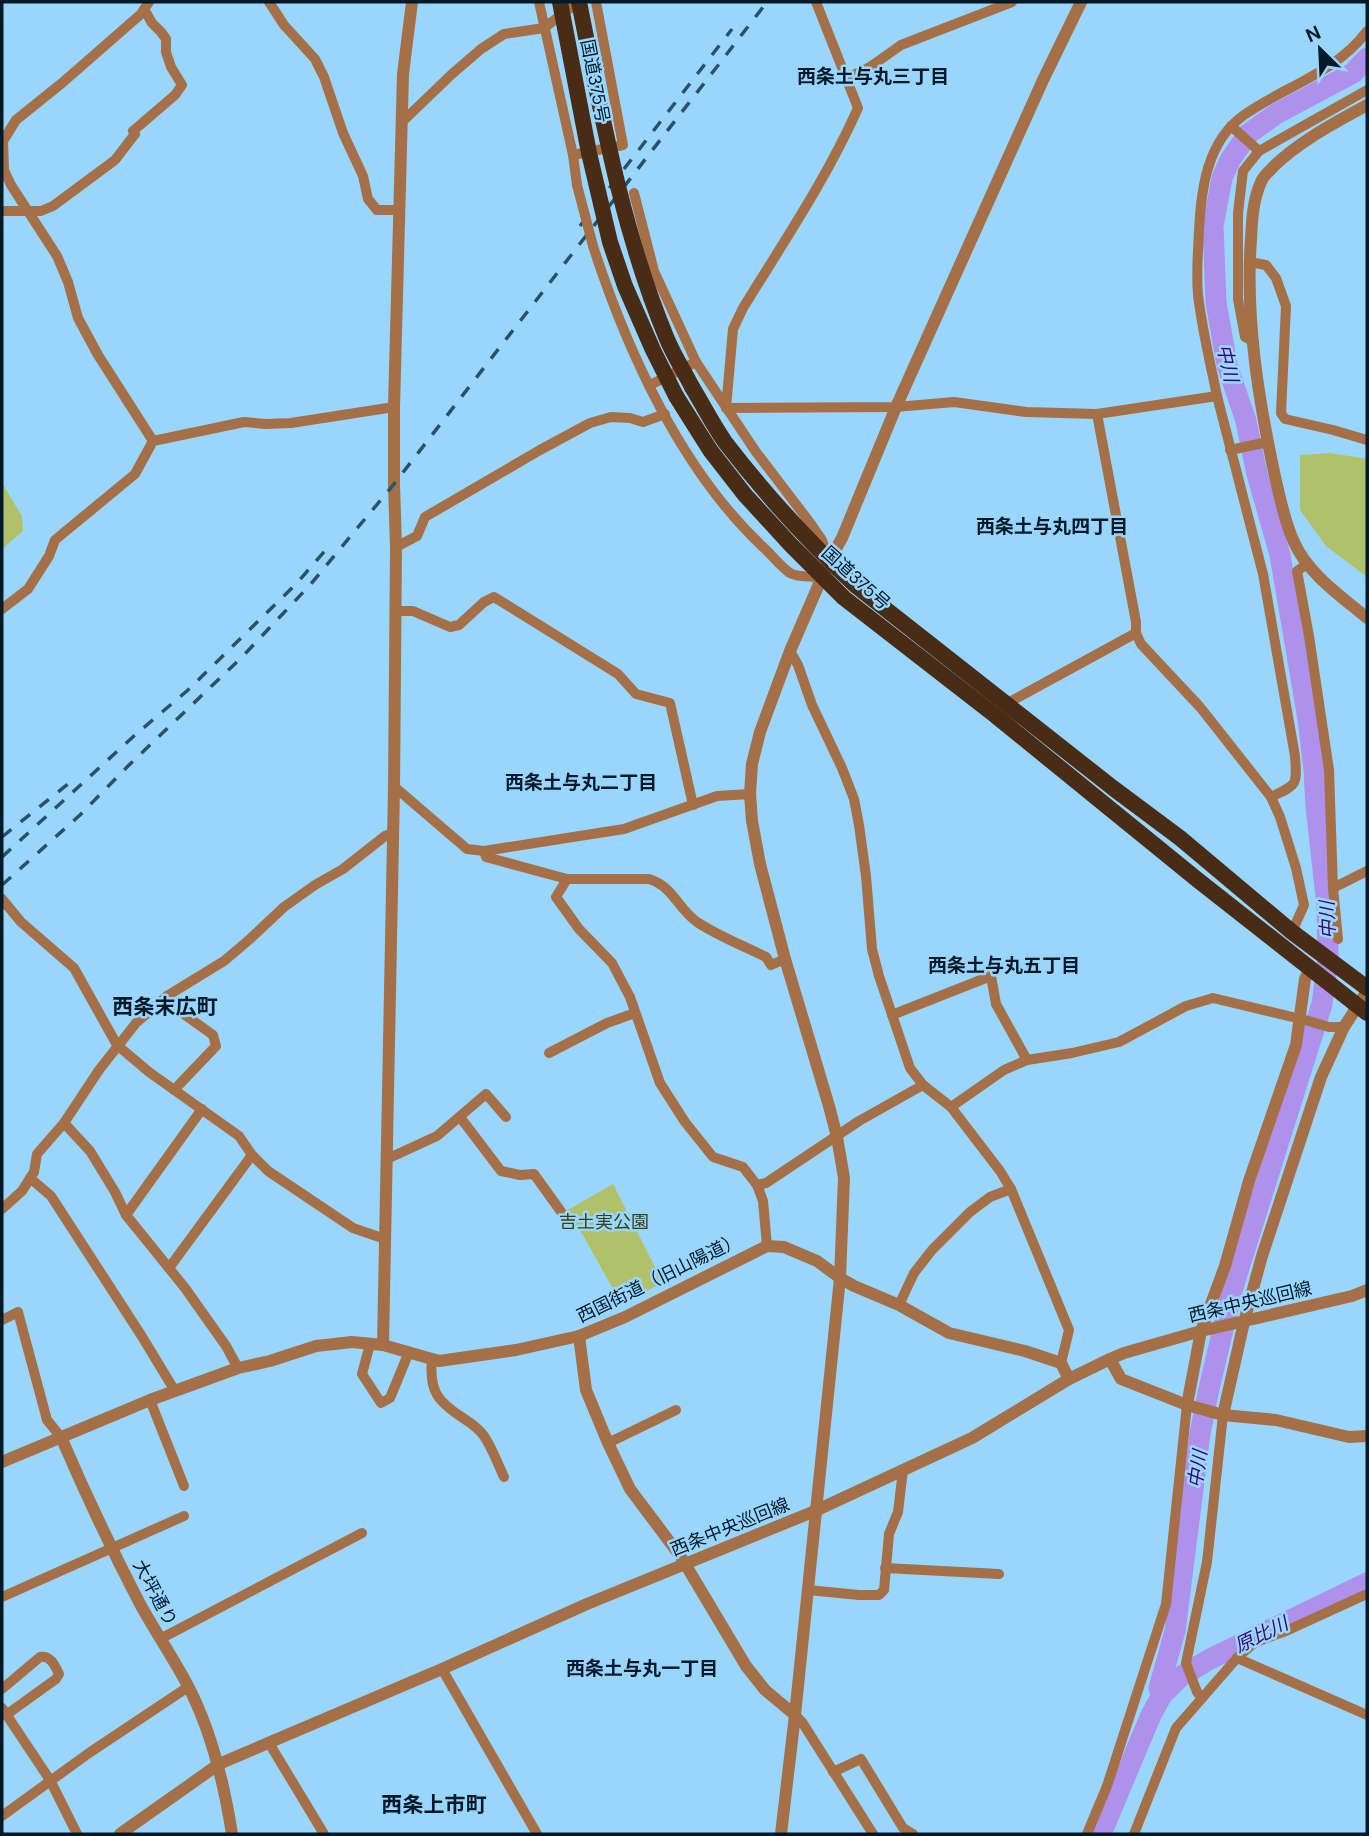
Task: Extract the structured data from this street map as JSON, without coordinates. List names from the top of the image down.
{
  "streets": {
    "highway": ["国道375号"],
    "street": ["西国街道（旧山陽道）", "西条中央巡回線", "大坪通り"]
  },
  "crossings": [
    ["西国街道（旧山陽道）", "大坪通り"],
    ["西条中央巡回線", "大坪通り"]
  ],
  "districts": [
    "西条土与丸三丁目",
    "西条土与丸四丁目",
    "西条土与丸二丁目",
    "西条土与丸五丁目",
    "西条末広町",
    "西条土与丸一丁目",
    "西条上市町"
  ],
  "water": ["中川", "原比川"],
  "parks": ["吉土実公園"],
  "north": "top left"
}
